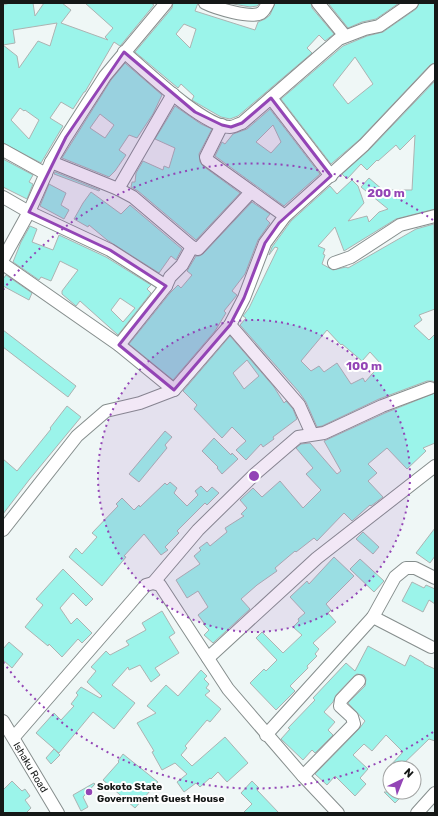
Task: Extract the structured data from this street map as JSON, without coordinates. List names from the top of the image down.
{
  "streets": {
    "street": ["Ishaku Road"]
  },
  "places": ["Sokoto State Government Guest House"],
  "north": "top right",
  "rings": ["200 m", "100 m"]
}
